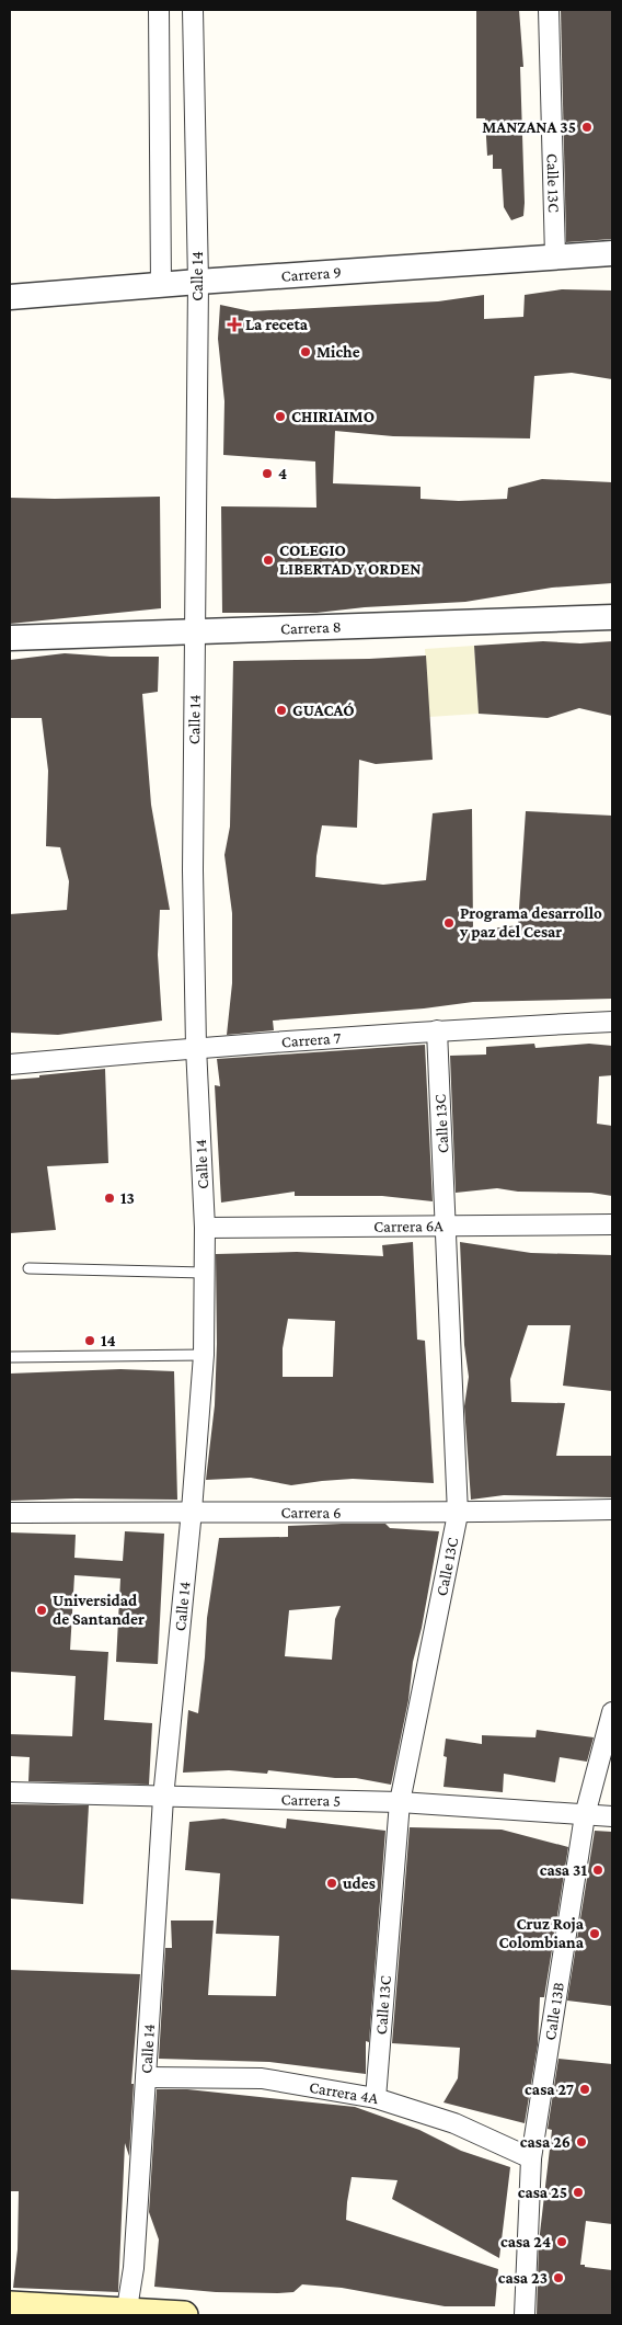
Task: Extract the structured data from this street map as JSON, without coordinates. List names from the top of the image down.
{
  "streets": {
    "street": [
      "Calle 13C",
      "Carrera 9",
      "Calle 14",
      "Carrera 8",
      "Carrera 7",
      "Carrera 6A",
      "Carrera 6",
      "Carrera 5",
      "Calle 13B",
      "Carrera 4A"
    ]
  },
  "crossings": [
    ["Calle 13C", "Carrera 9"],
    ["Calle 13C", "Carrera 7"],
    ["Calle 13C", "Carrera 6A"],
    ["Calle 13C", "Carrera 6"],
    ["Calle 13C", "Carrera 5"],
    ["Calle 13C", "Carrera 4A"],
    ["Carrera 9", "Calle 14"],
    ["Calle 14", "Carrera 8"],
    ["Calle 14", "Carrera 7"],
    ["Calle 14", "Carrera 6A"],
    ["Calle 14", "Carrera 6"],
    ["Calle 14", "Carrera 5"],
    ["Calle 14", "Carrera 4A"],
    ["Carrera 5", "Calle 13B"],
    ["Calle 13B", "Carrera 4A"]
  ],
  "places": {
    "other": [
      "MANZANA 35",
      "Miche",
      "CHIRIAIMO",
      "4",
      "COLEGIO LIBERTAD Y ORDEN",
      "GUACAÓ",
      "Programa desarrollo y paz del Cesar",
      "13",
      "14",
      "Universidad de Santander",
      "casa 31",
      "udes",
      "Cruz Roja Colombiana",
      "casa 27",
      "casa 26",
      "casa 25",
      "casa 24",
      "casa 23"
    ],
    "health": ["La receta"]
  }
}
